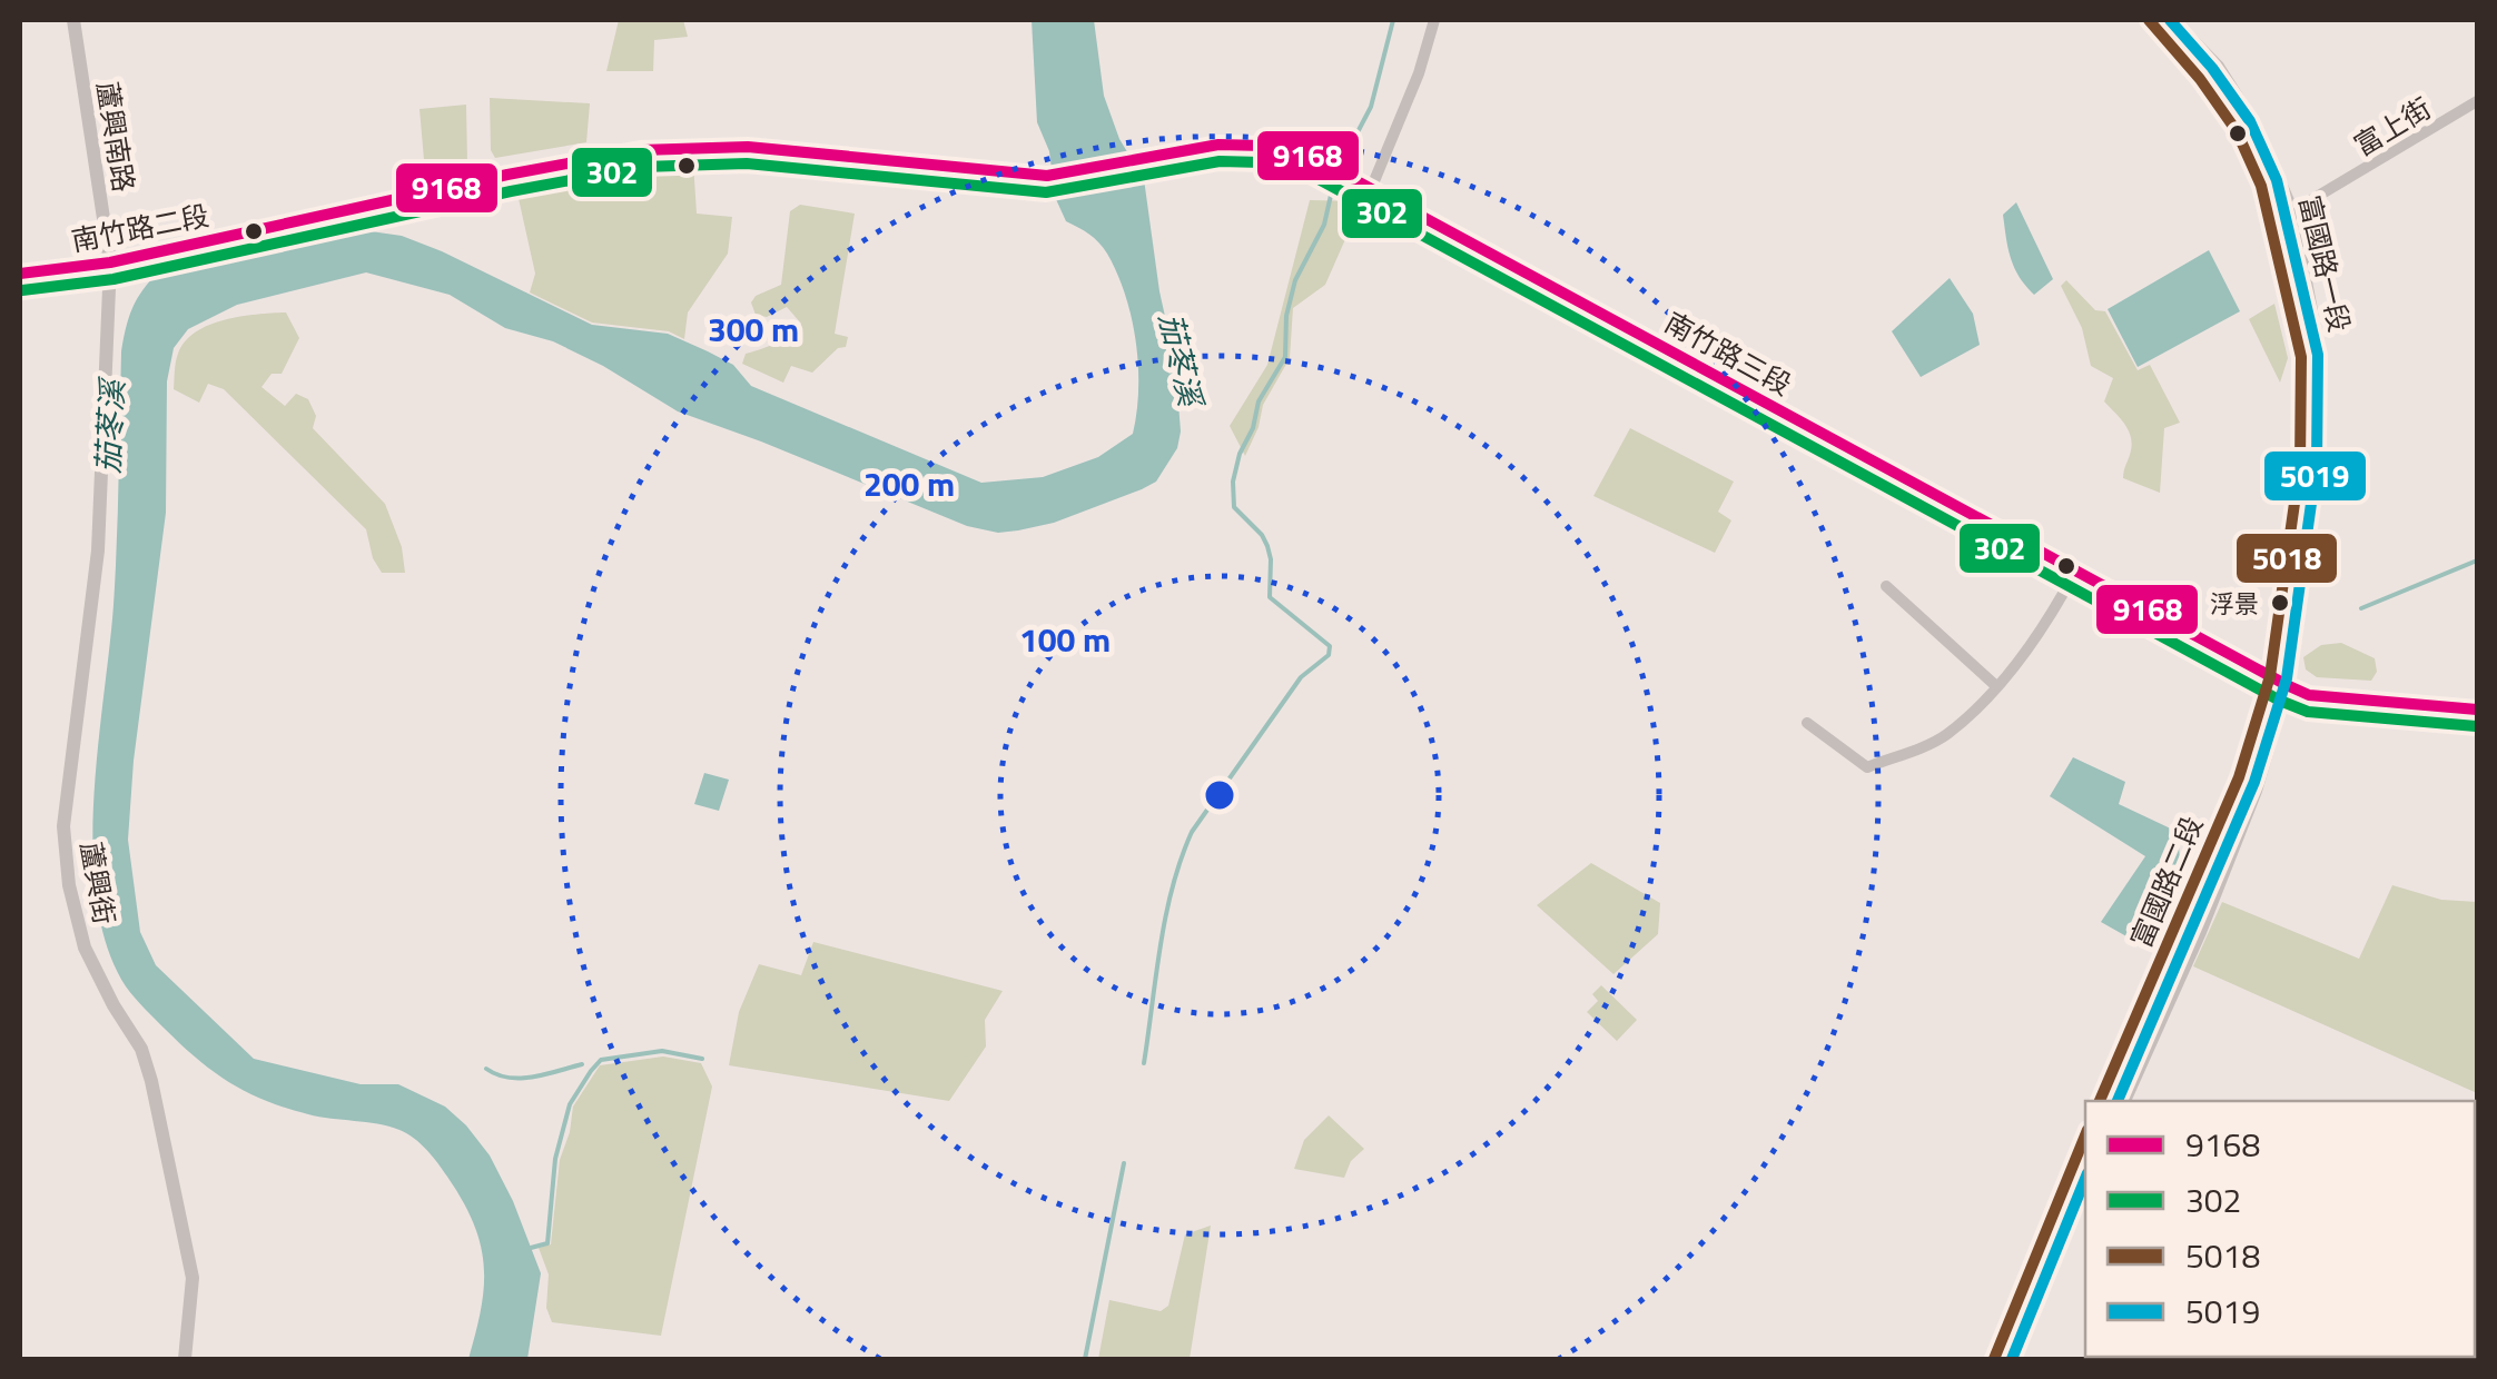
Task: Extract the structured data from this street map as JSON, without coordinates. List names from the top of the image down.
{
  "streets": {
    "street": [
      "富上街",
      "蘆興南路",
      "南竹路二段",
      "富國路一段",
      "南竹路三段",
      "富國路二段",
      "蘆興街"
    ]
  },
  "crossings": [
    ["富上街", "富國路一段"],
    ["蘆興南路", "南竹路二段"],
    ["蘆興南路", "蘆興街"],
    ["南竹路二段", "南竹路三段"],
    ["南竹路二段", "蘆興街"],
    ["富國路一段", "南竹路三段"],
    ["富國路一段", "富國路二段"],
    ["南竹路三段", "富國路二段"]
  ],
  "water": ["茄苳溪"],
  "places": ["浮景"],
  "lines": [
    "transit line 5018",
    "transit line 5019",
    "transit line 9168",
    "transit line 302"
  ],
  "legend": [
    "9168",
    "302",
    "5018",
    "5019"
  ],
  "rings": ["300 m", "200 m", "100 m"]
}
